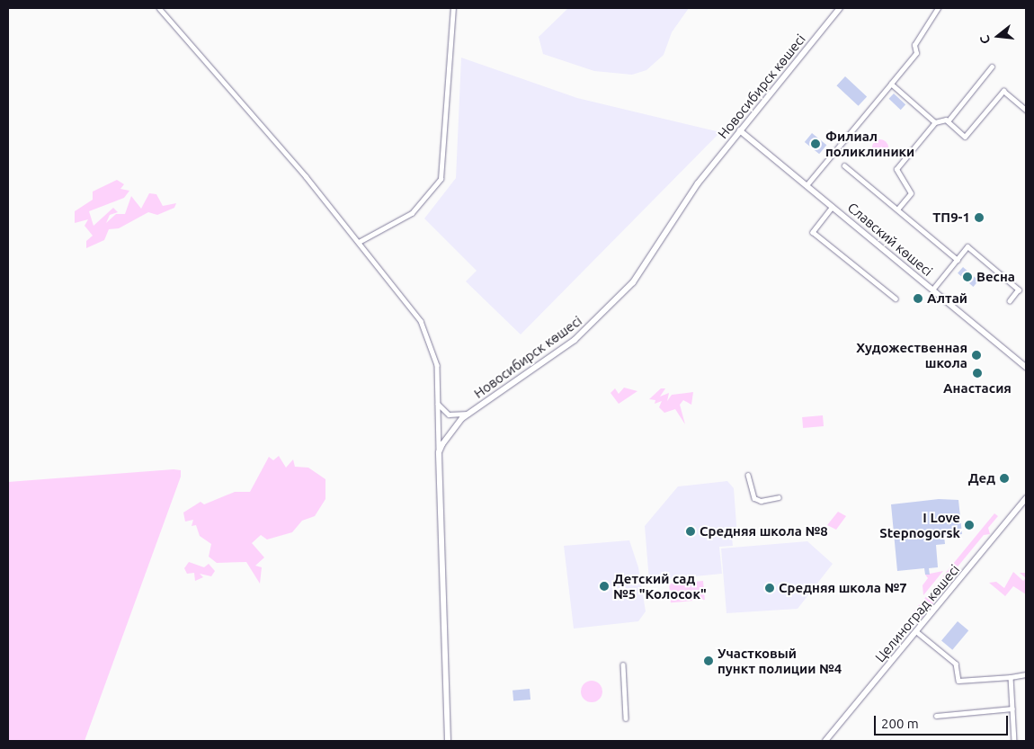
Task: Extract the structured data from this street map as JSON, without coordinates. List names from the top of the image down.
{
  "streets": {
    "main road": ["Новосибирск көшесі"],
    "street": ["Славский көшесі", "Целиноград көшесі"]
  },
  "crossings": [
    ["Новосибирск көшесі", "Славский көшесі"]
  ],
  "places": [
    "Филиал поликлиники",
    "ТП9-1",
    "Весна",
    "Алтай",
    "Художественная школа",
    "Анастасия",
    "Дед",
    "I Love Stepnogorsk",
    "Средняя школа №8",
    "Детский сад №5 \"Колосок\"",
    "Средняя школа №7",
    "Участковый пункт полиции №4"
  ],
  "scale_bar": "200 m",
  "north": "left"
}
